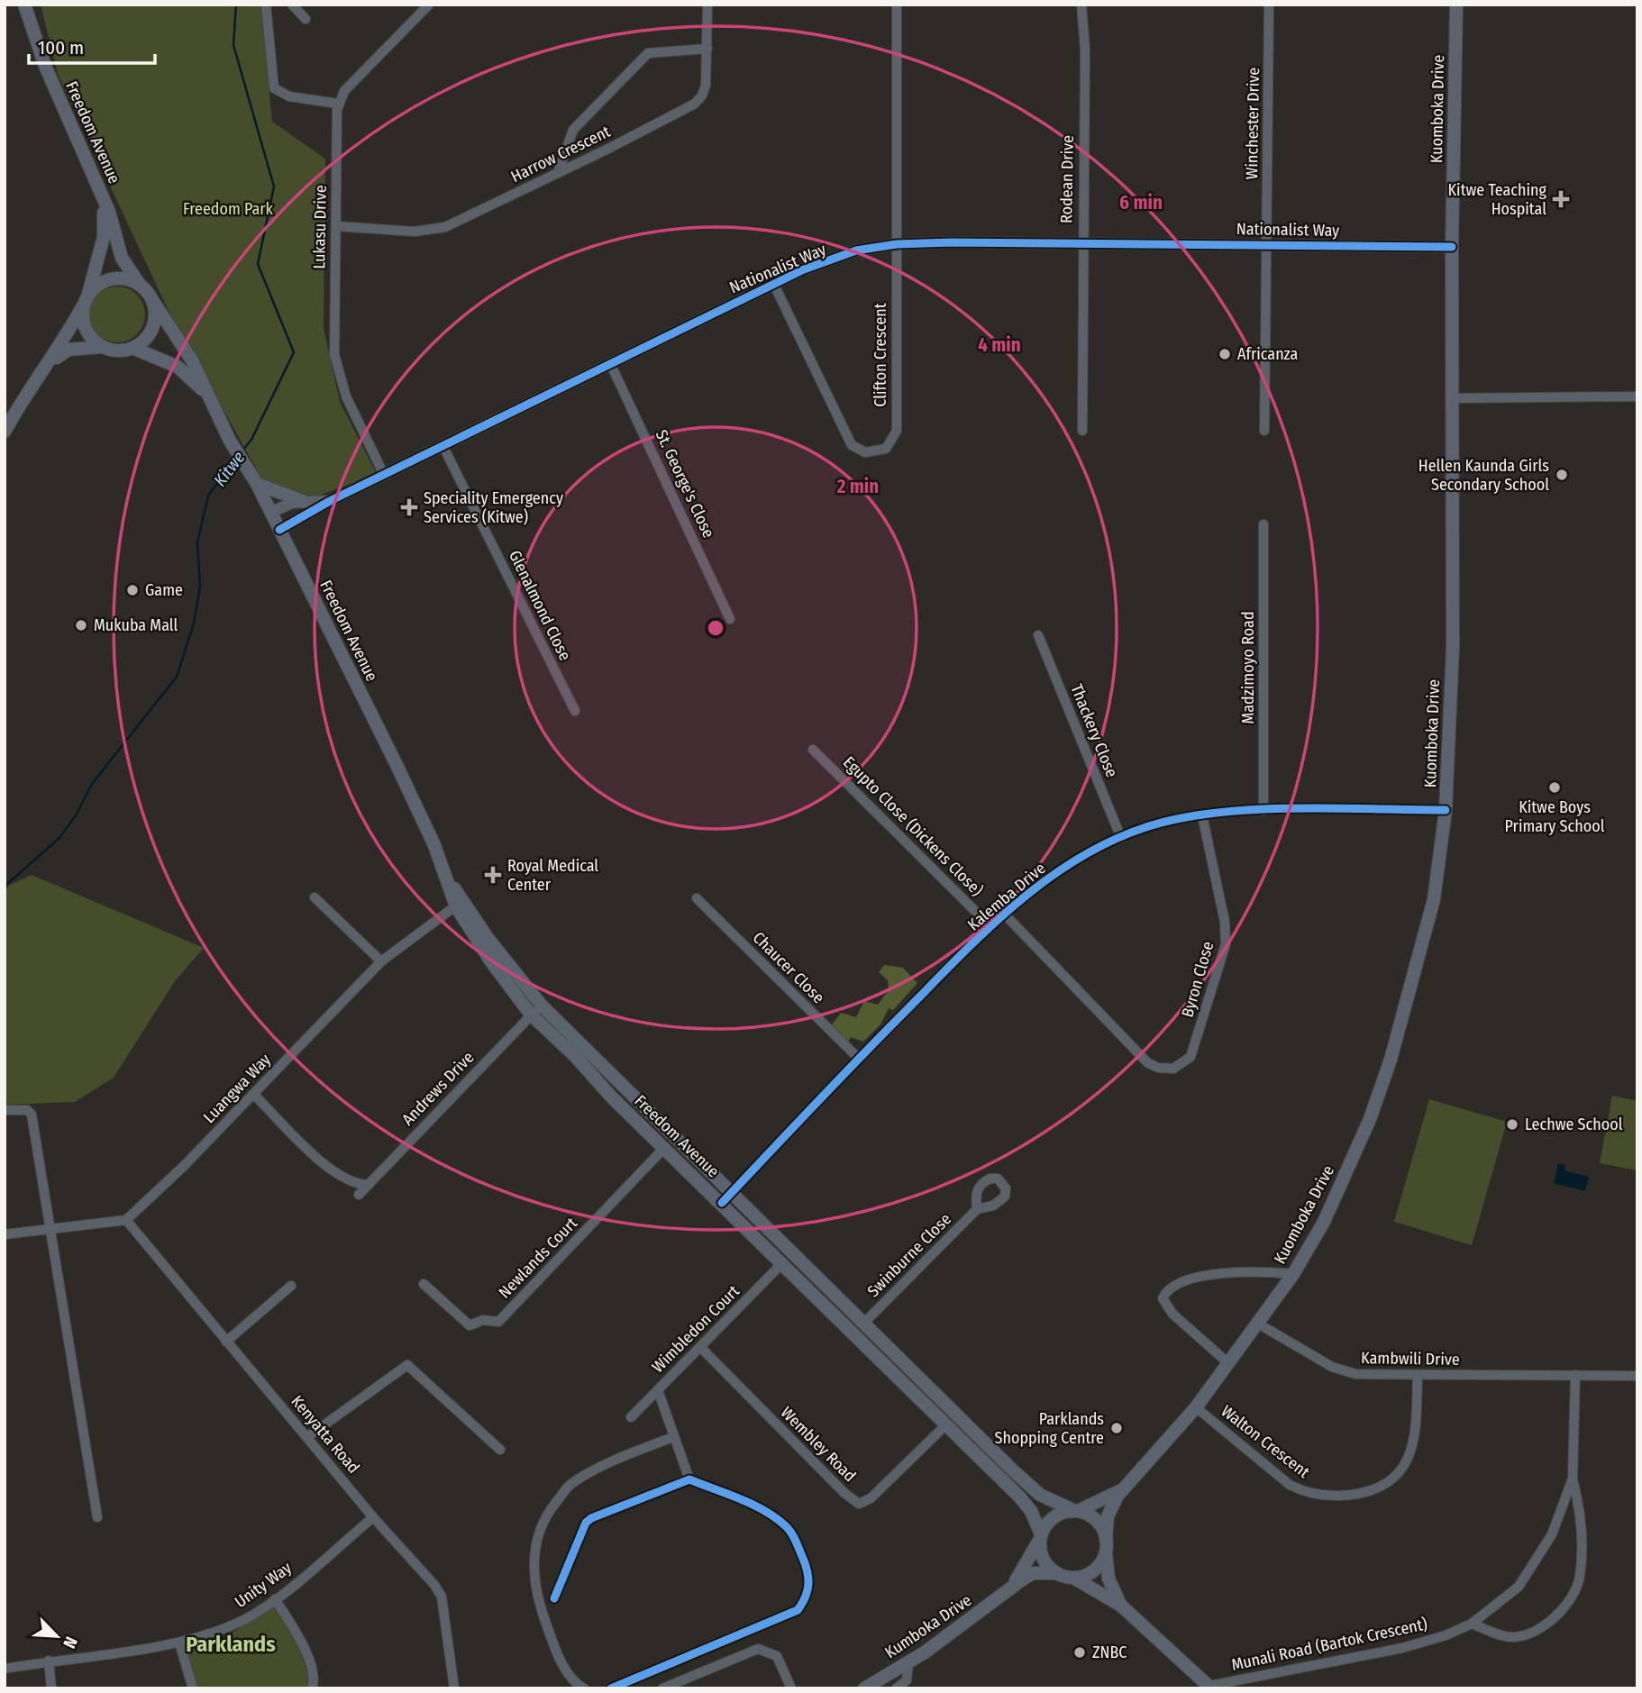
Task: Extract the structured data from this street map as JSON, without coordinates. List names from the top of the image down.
{
  "streets": {
    "main road": ["Kuomboka Drive", "Freedom Avenue", "Kumboka Drive"],
    "street": [
      "Winchester Drive",
      "Harrow Crescent",
      "Rodean Drive",
      "Lukasu Drive",
      "Nationalist Way",
      "Clifton Crescent",
      "St. George's Close",
      "Glenalmond Close",
      "Madzimoyo Road",
      "Thackery Close",
      "Egupto Close (Dickens Close)",
      "Kalemba Drive",
      "Chaucer Close",
      "Byron Close",
      "Luangwa Way",
      "Andrews Drive",
      "Swinburne Close",
      "Newlands Court",
      "Wimbledon Court",
      "Kambwili Drive",
      "Kenyatta Road",
      "Walton Crescent",
      "Wembley Road",
      "Unity Way",
      "Munali Road (Bartok Crescent)"
    ]
  },
  "crossings": [
    ["Kuomboka Drive", "Nationalist Way"],
    ["Kuomboka Drive", "Kalemba Drive"],
    ["Kuomboka Drive", "Kambwili Drive"],
    ["Kuomboka Drive", "Walton Crescent"],
    ["Winchester Drive", "Nationalist Way"],
    ["Freedom Avenue", "Nationalist Way"],
    ["Freedom Avenue", "Kalemba Drive"],
    ["Freedom Avenue", "Luangwa Way"],
    ["Freedom Avenue", "Andrews Drive"],
    ["Freedom Avenue", "Swinburne Close"],
    ["Freedom Avenue", "Newlands Court"],
    ["Freedom Avenue", "Wimbledon Court"],
    ["Freedom Avenue", "Wembley Road"],
    ["Freedom Avenue", "Kumboka Drive"],
    ["Harrow Crescent", "Lukasu Drive"],
    ["Rodean Drive", "Nationalist Way"],
    ["Lukasu Drive", "Nationalist Way"],
    ["Nationalist Way", "Clifton Crescent"],
    ["Nationalist Way", "St. George's Close"],
    ["Nationalist Way", "Glenalmond Close"],
    ["Madzimoyo Road", "Kalemba Drive"],
    ["Thackery Close", "Kalemba Drive"],
    ["Egupto Close (Dickens Close)", "Kalemba Drive"],
    ["Kalemba Drive", "Chaucer Close"],
    ["Kalemba Drive", "Byron Close"],
    ["Luangwa Way", "Kenyatta Road"],
    ["Wimbledon Court", "Wembley Road"],
    ["Kambwili Drive", "Walton Crescent"],
    ["Kambwili Drive", "Munali Road (Bartok Crescent)"],
    ["Kenyatta Road", "Unity Way"]
  ],
  "districts": ["Parklands"],
  "water": ["Kitwe"],
  "parks": ["Freedom Park"],
  "places": {
    "health": ["Kitwe Teaching Hospital", "Speciality Emergency Services (Kitwe)", "Royal Medical Center"],
    "other": [
      "Africanza",
      "Hellen Kaunda Girls Secondary School",
      "Game",
      "Mukuba Mall",
      "Kitwe Boys Primary School",
      "Lechwe School",
      "Parklands Shopping Centre",
      "ZNBC"
    ]
  },
  "scale_bar": "100 m",
  "north": "bottom right",
  "rings": ["6 min", "4 min", "2 min"]
}
